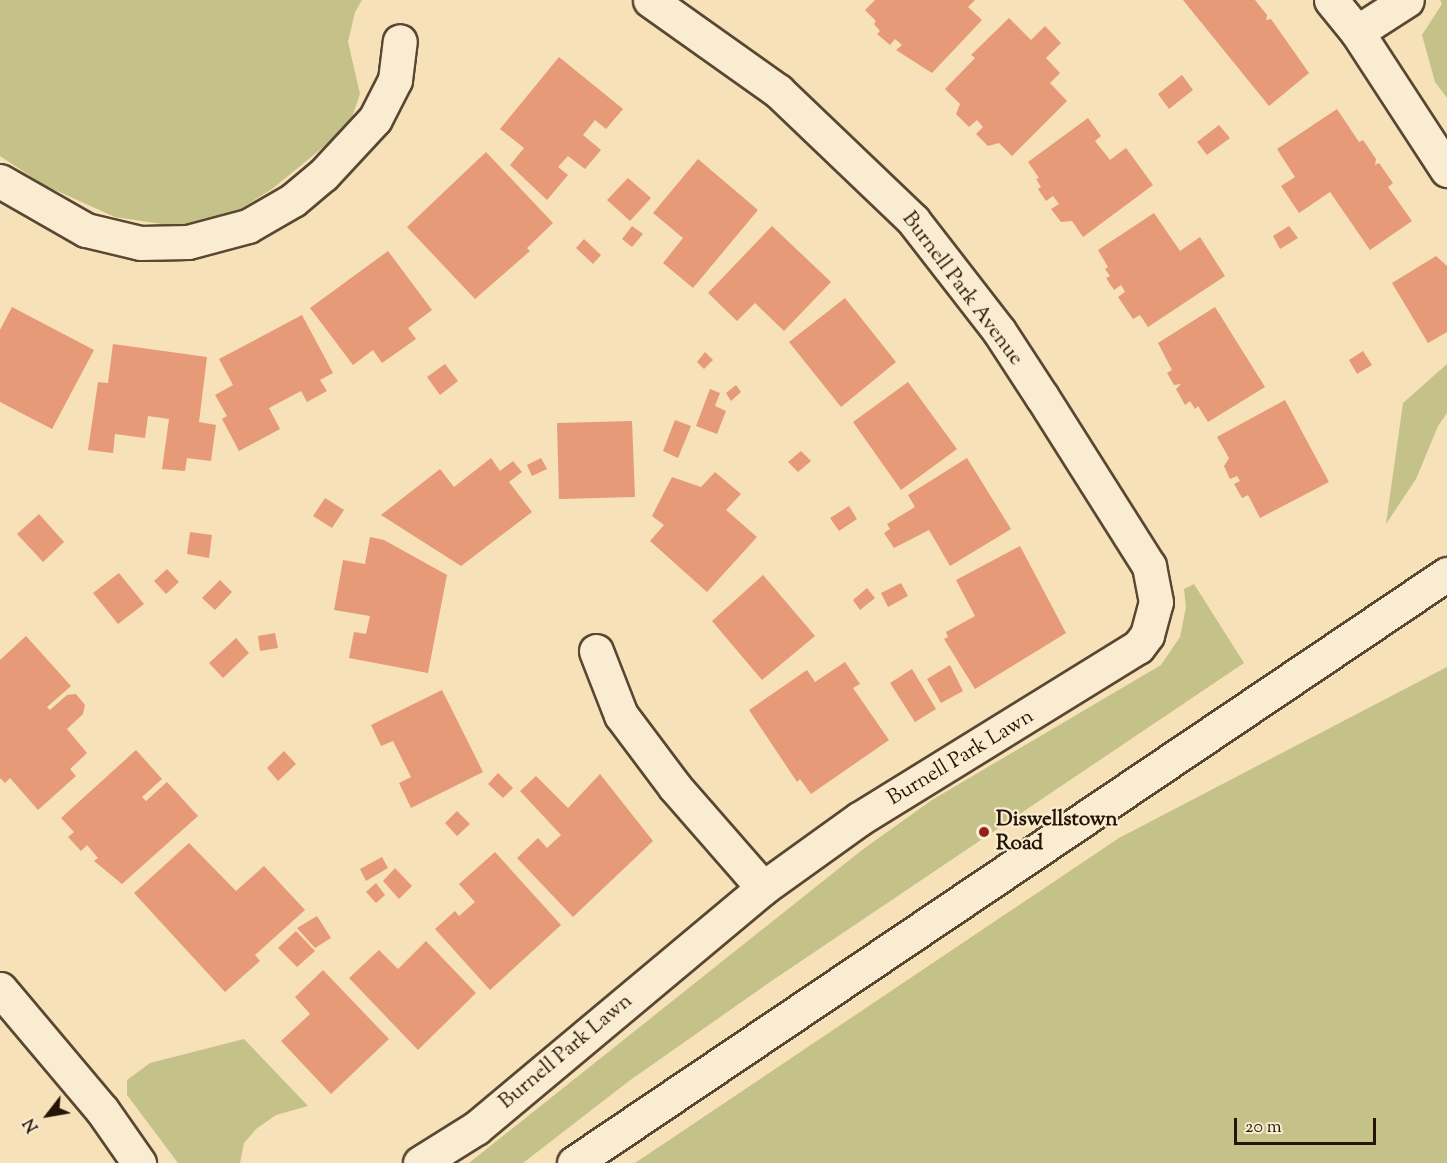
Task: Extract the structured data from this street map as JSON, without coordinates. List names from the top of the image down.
{
  "streets": {
    "street": ["Burnell Park Avenue", "Burnell Park Lawn"]
  },
  "crossings": [
    ["Burnell Park Avenue", "Burnell Park Lawn"]
  ],
  "places": ["Diswellstown Road"],
  "scale_bar": "20 m",
  "north": "bottom left"
}
